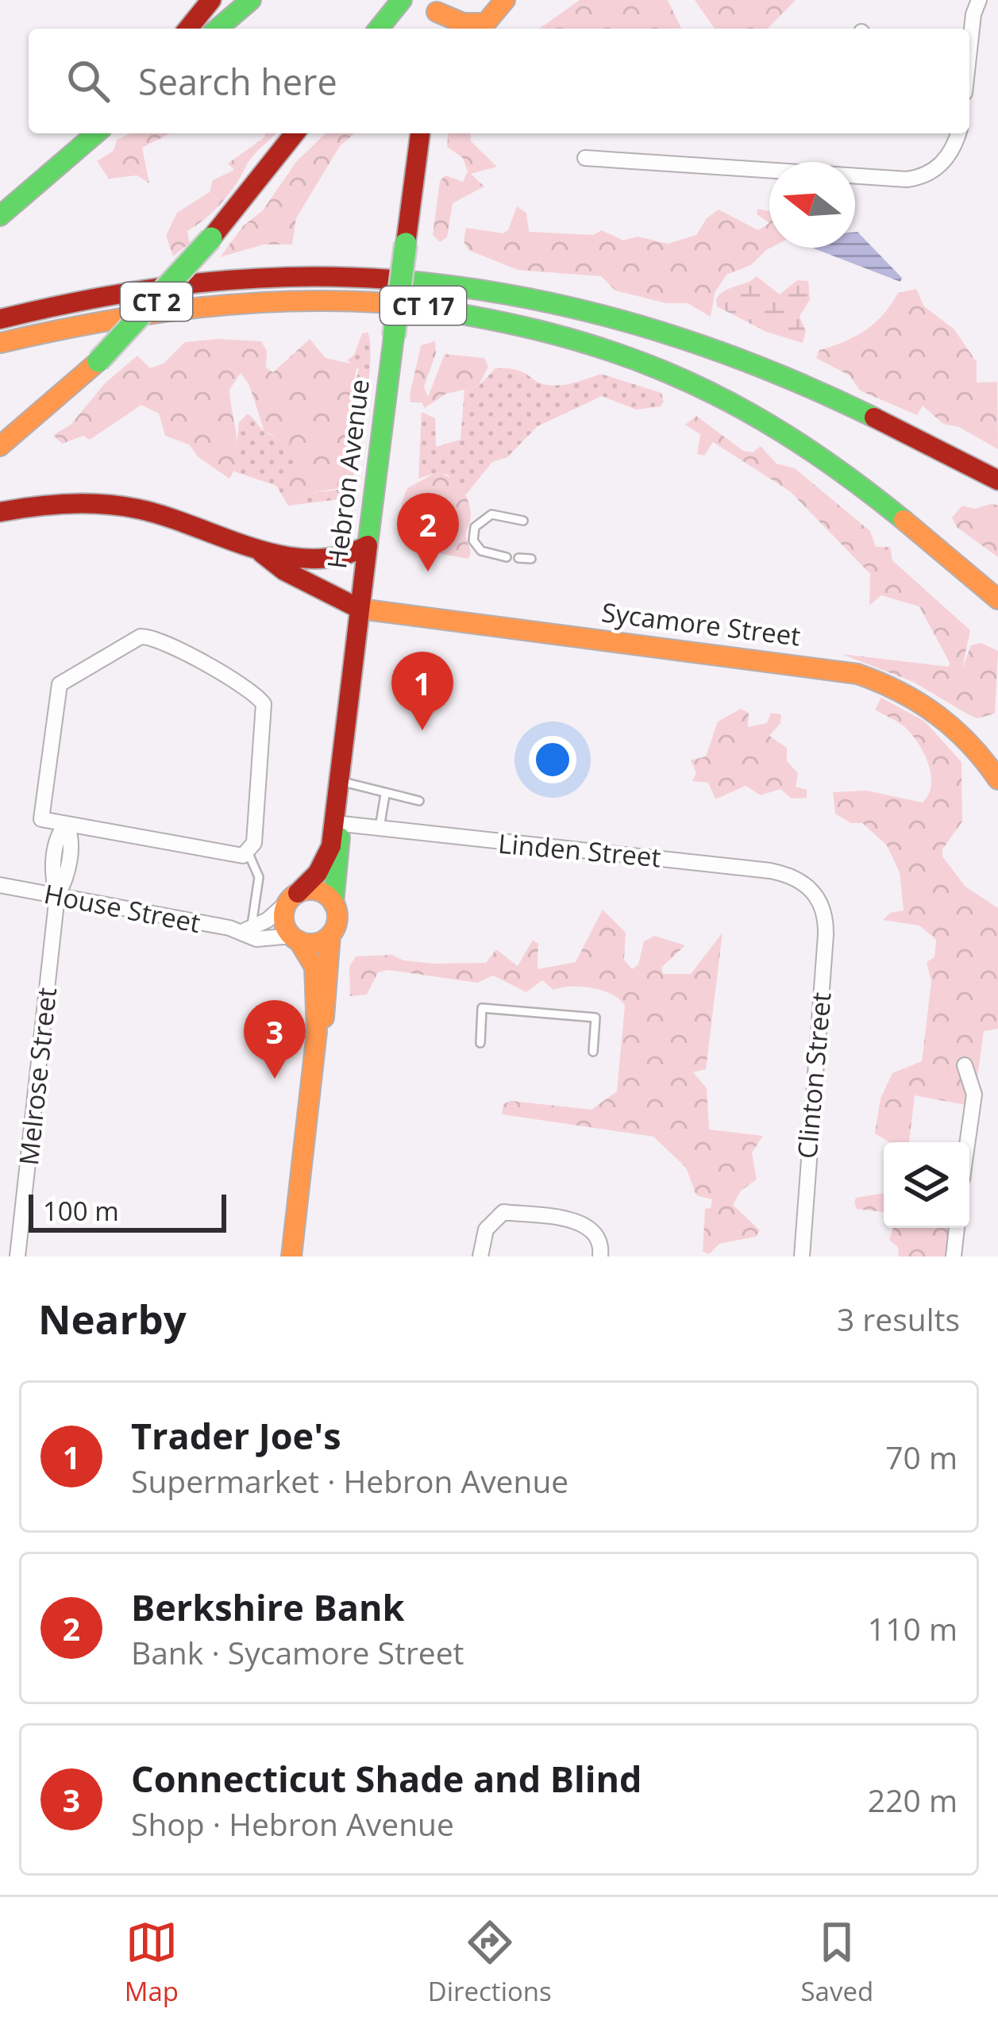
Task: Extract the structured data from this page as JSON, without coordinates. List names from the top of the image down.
{
  "streets": {
    "main road": [
      "CT 2",
      "CT 17",
      "Hebron Avenue",
      "Sycamore Street"
    ],
    "street": [
      "Linden Street",
      "House Street",
      "Clinton Street",
      "Melrose Street"
    ]
  },
  "crossings": [
    ["Hebron Avenue", "Sycamore Street"],
    ["Hebron Avenue", "Linden Street"],
    ["Hebron Avenue", "House Street"],
    ["Linden Street", "Clinton Street"],
    ["House Street", "Melrose Street"]
  ],
  "scale_bar": "100 m",
  "north": "left",
  "page": {
    "search": "Search here",
    "pins": ["2", "1", "3"],
    "scale": "100 m",
    "heading": ["Nearby", "3 results"],
    "list": [
      {
        "mark": "1",
        "name": "Trader Joe's",
        "note": "Supermarket · Hebron Avenue",
        "value": "70 m"
      },
      {
        "mark": "2",
        "name": "Berkshire Bank",
        "note": "Bank · Sycamore Street",
        "value": "110 m"
      },
      {
        "mark": "3",
        "name": "Connecticut Shade and Blind",
        "note": "Shop · Hebron Avenue",
        "value": "220 m"
      }
    ],
    "nav": ["Map", "Directions", "Saved"]
  }
}
